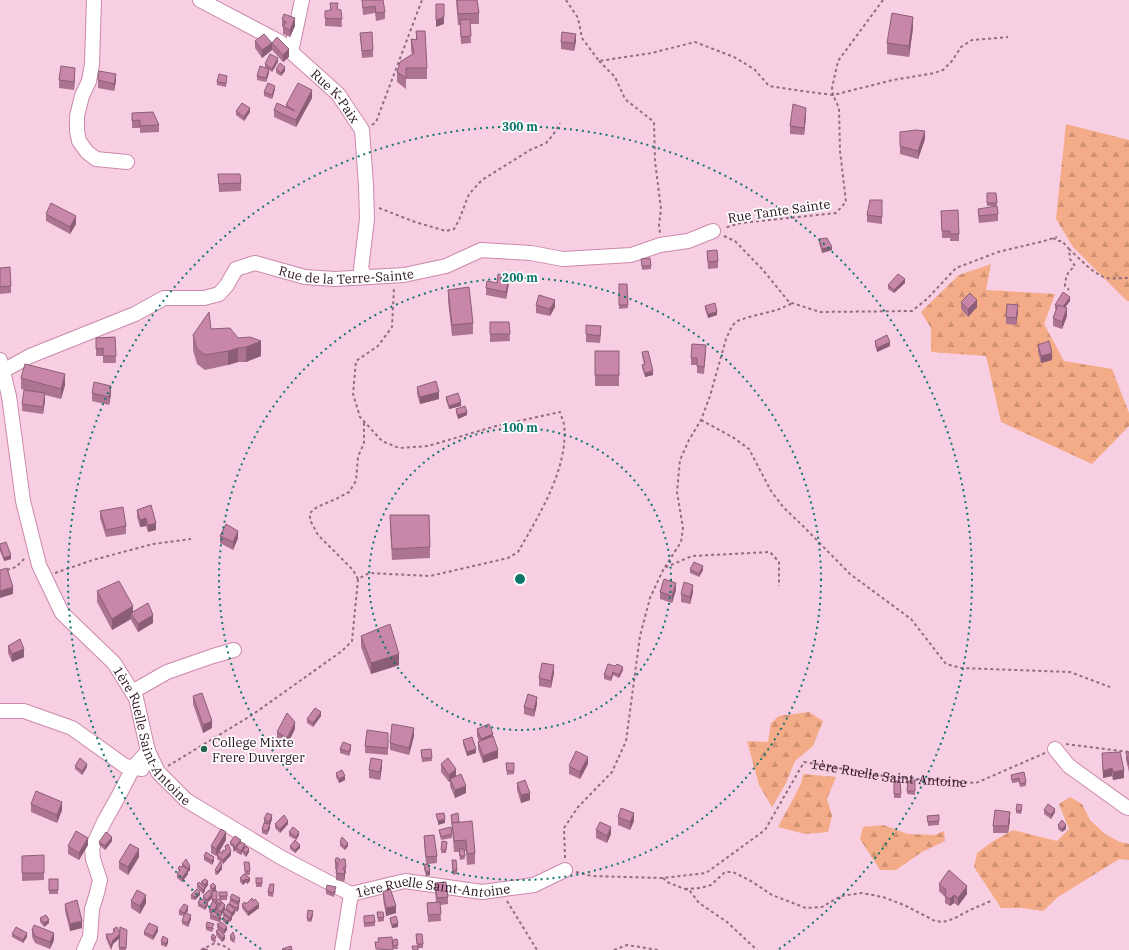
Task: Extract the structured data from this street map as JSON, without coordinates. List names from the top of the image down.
{
  "streets": {
    "street": ["Rue K-Paix", "Rue de la Terre-Sainte", "1ère Ruelle Saint-Antoine"],
    "path": ["Rue Tante Sainte"]
  },
  "crossings": [
    ["Rue K-Paix", "Rue de la Terre-Sainte"],
    ["Rue Tante Sainte", "Rue de la Terre-Sainte"],
    ["Rue de la Terre-Sainte", "1ère Ruelle Saint-Antoine"]
  ],
  "places": ["College Mixte Frere Duverger"],
  "rings": ["300 m", "200 m", "100 m"]
}
